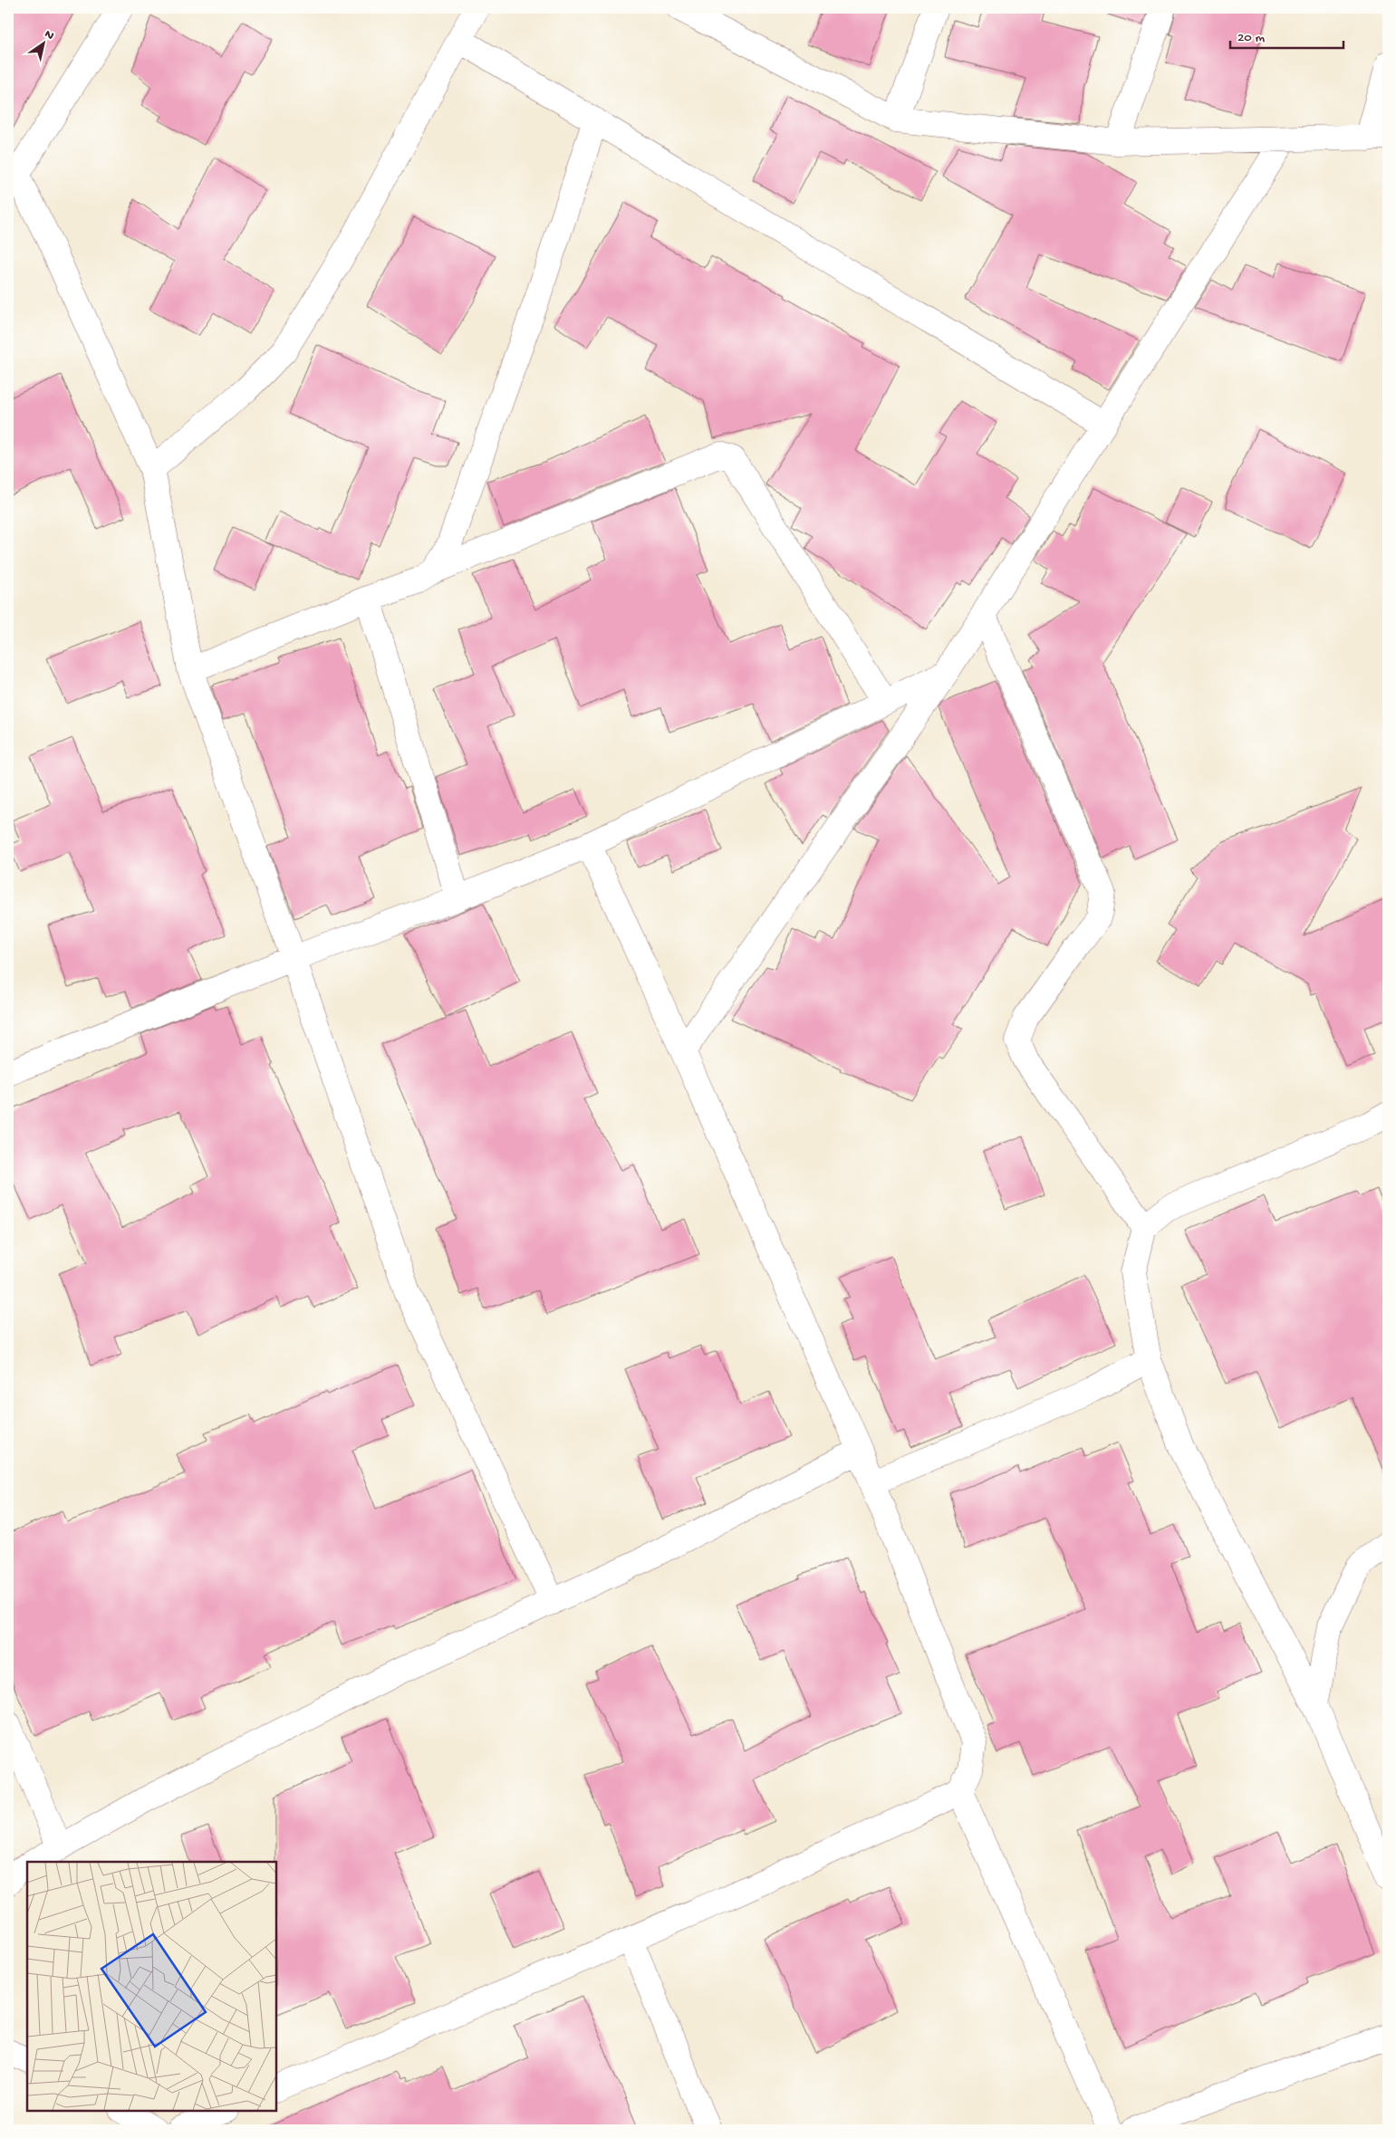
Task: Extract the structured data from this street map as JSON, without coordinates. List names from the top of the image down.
{
  "scale_bar": "20 m",
  "north": "top right"
}
